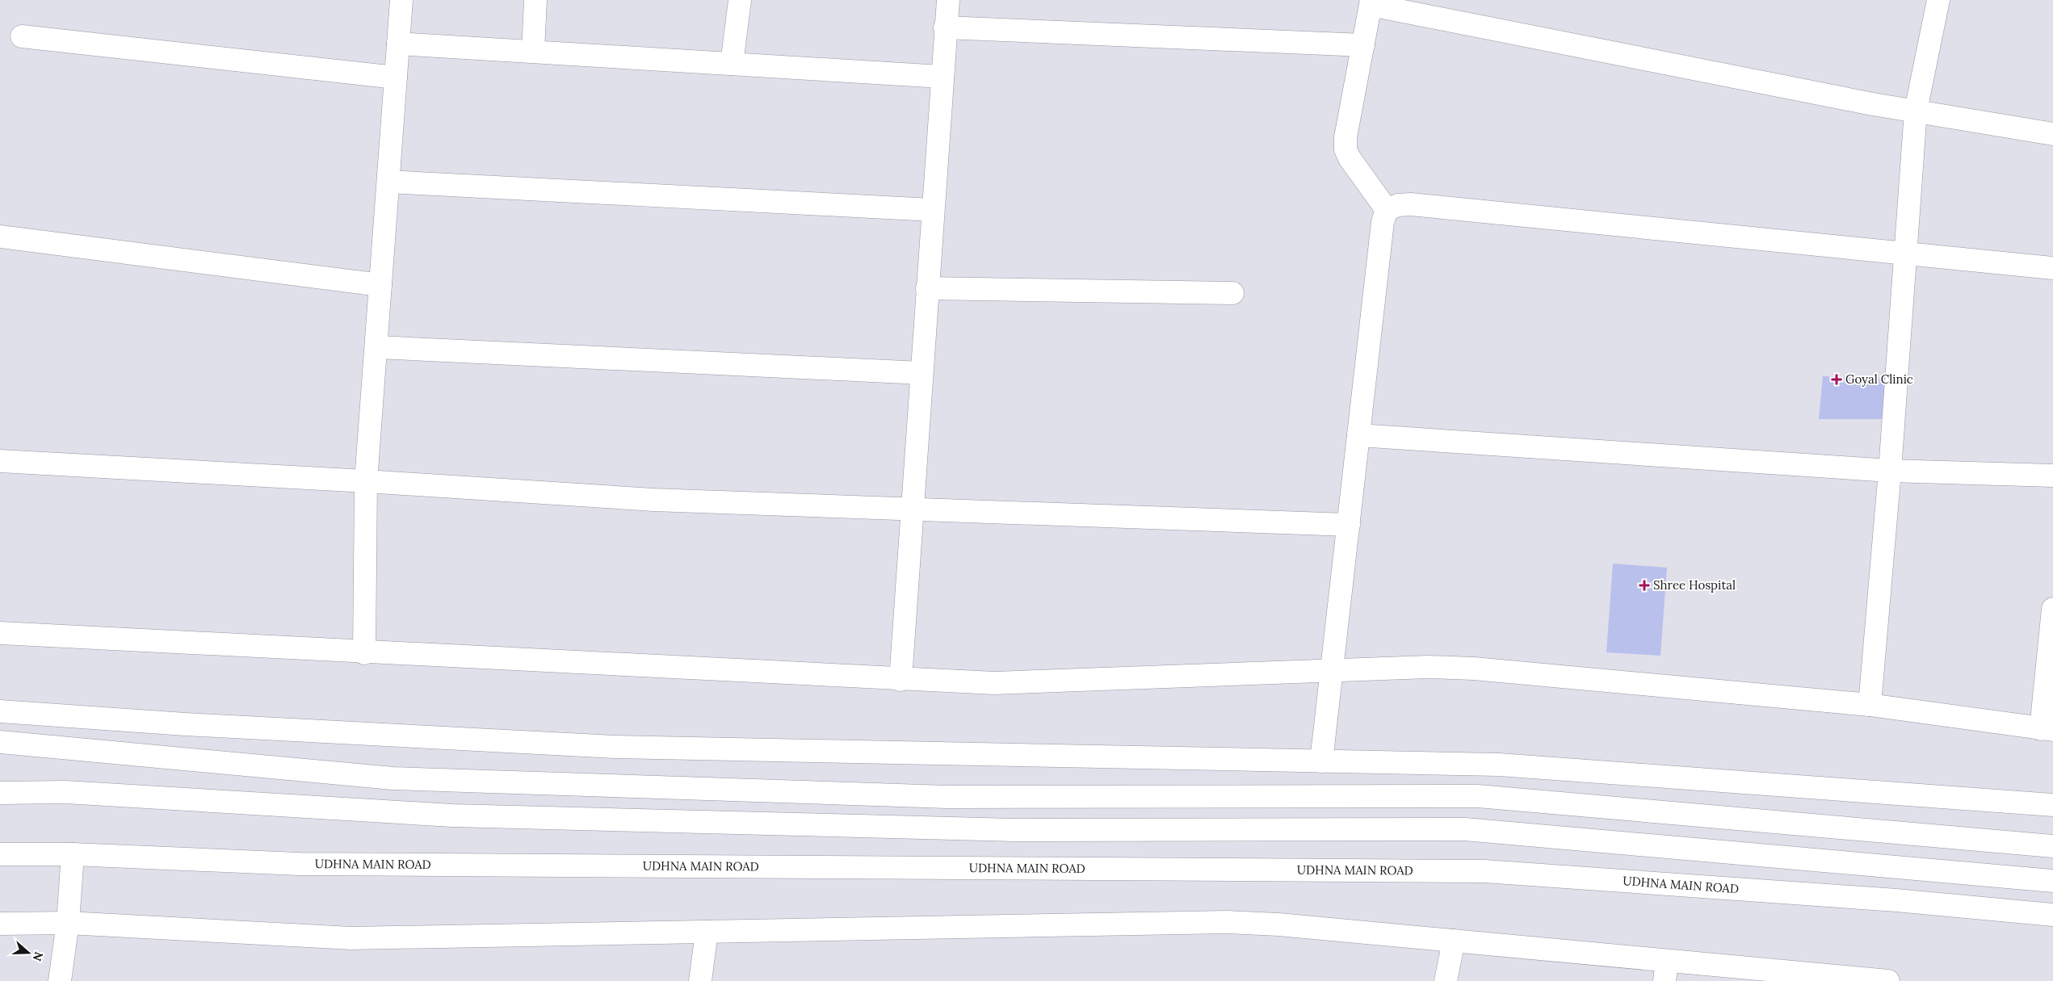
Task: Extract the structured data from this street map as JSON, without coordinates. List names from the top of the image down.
{
  "streets": {
    "main road": ["UDHNA MAIN ROAD"]
  },
  "places": {
    "health": ["Goyal Clinic", "Shree Hospital"]
  },
  "north": "right"
}
